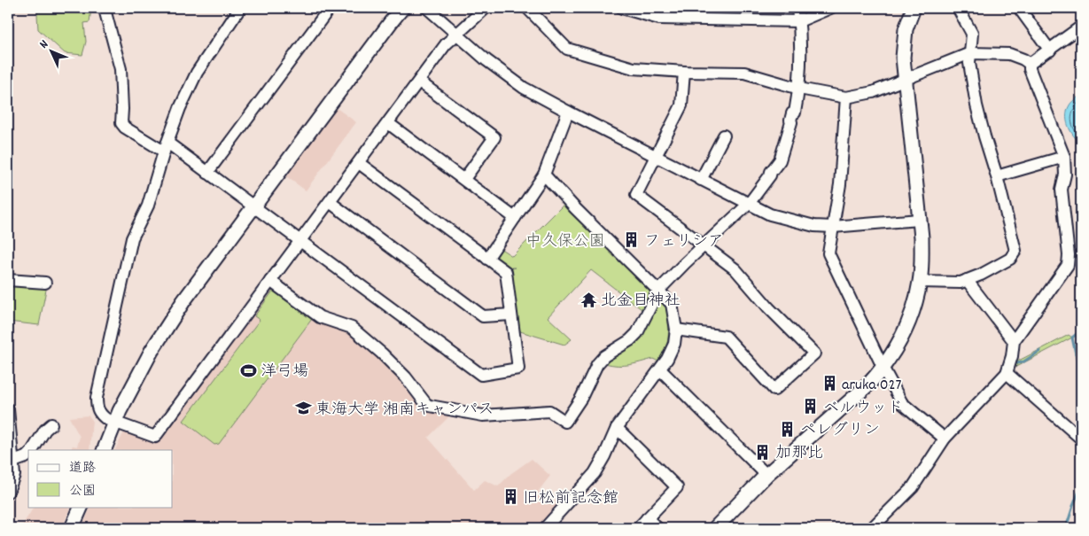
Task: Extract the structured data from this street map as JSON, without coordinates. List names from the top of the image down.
{
  "parks": ["中久保公園"],
  "places": {
    "building": [
      "フェリシア",
      "aruka 027",
      "ベルウッド",
      "ペレグリン",
      "加那比",
      "旧松前記念館"
    ],
    "temple": ["北金目神社"],
    "sports": ["洋弓場"],
    "school or university": ["東海大学 湘南キャンパス"]
  },
  "legend": ["道路", "公園"],
  "north": "top left"
}
